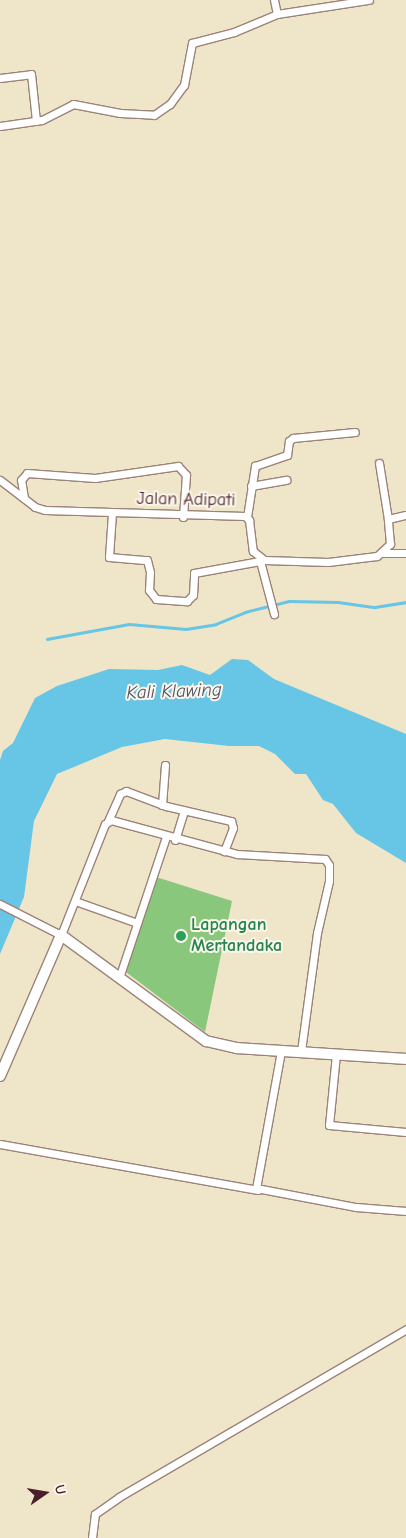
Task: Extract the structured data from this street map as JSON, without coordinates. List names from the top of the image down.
{
  "streets": {
    "street": ["Jalan Adipati"]
  },
  "water": ["Kali Klawing"],
  "places": ["Lapangan Mertandaka"],
  "north": "right"
}
